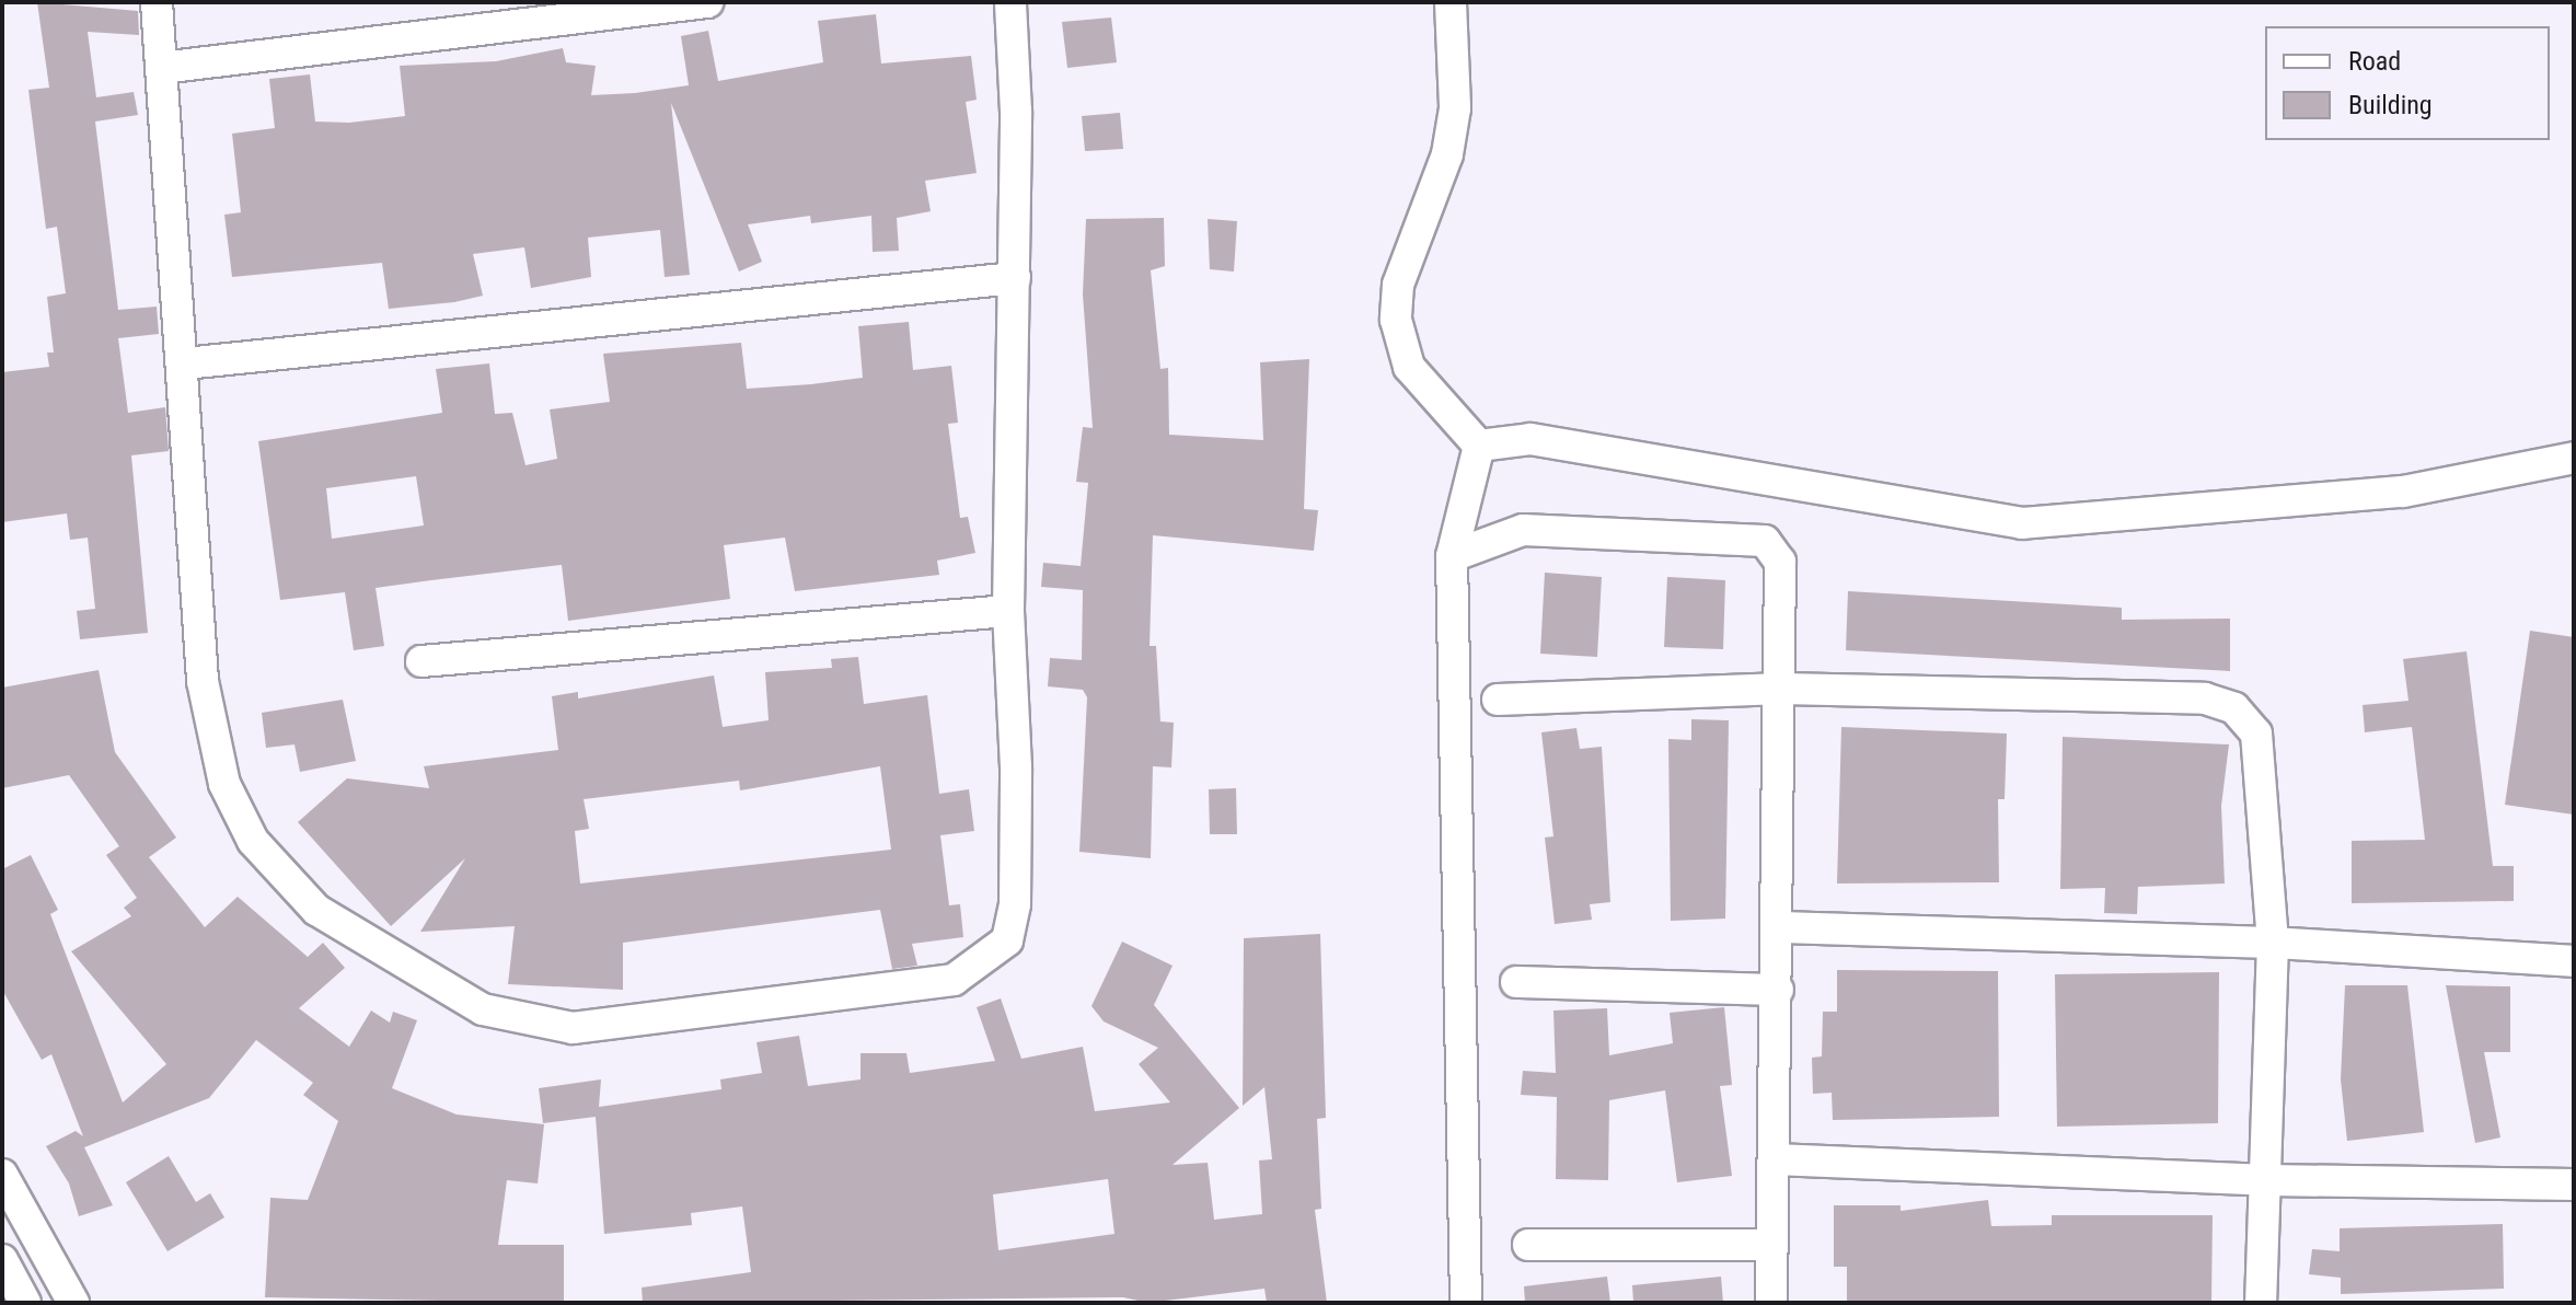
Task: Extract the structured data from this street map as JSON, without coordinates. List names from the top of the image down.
{
  "legend": ["Road", "Building"]
}
